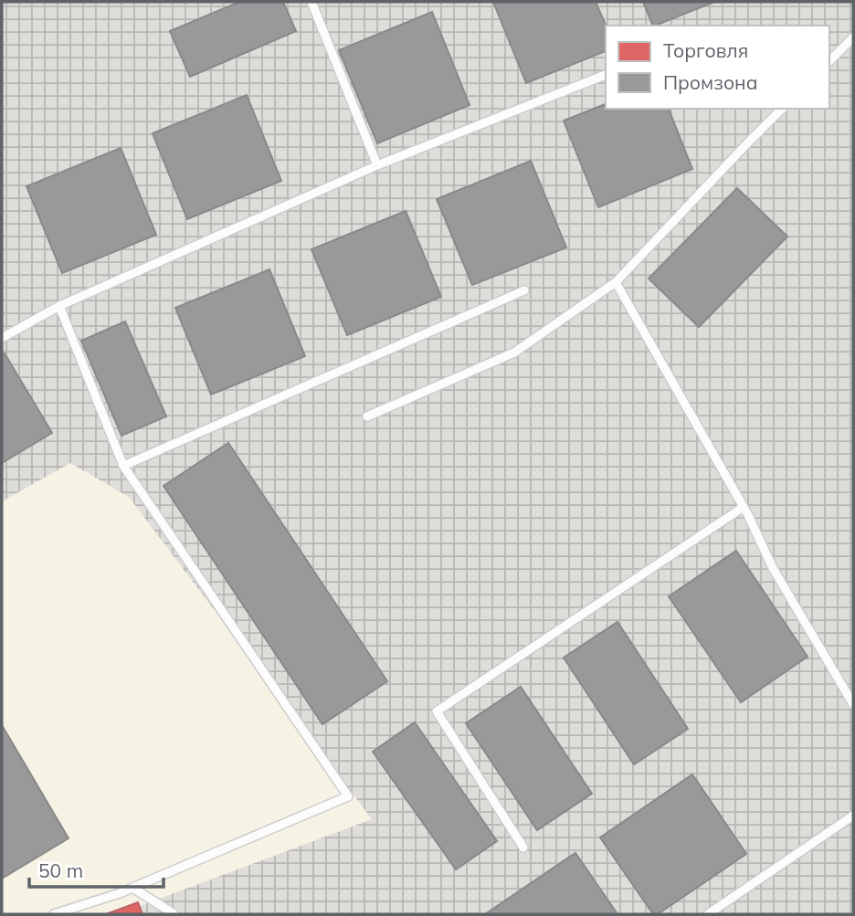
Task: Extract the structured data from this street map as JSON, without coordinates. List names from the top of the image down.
{
  "legend": ["Торговля", "Промзона"],
  "scale_bar": "50 m"
}
